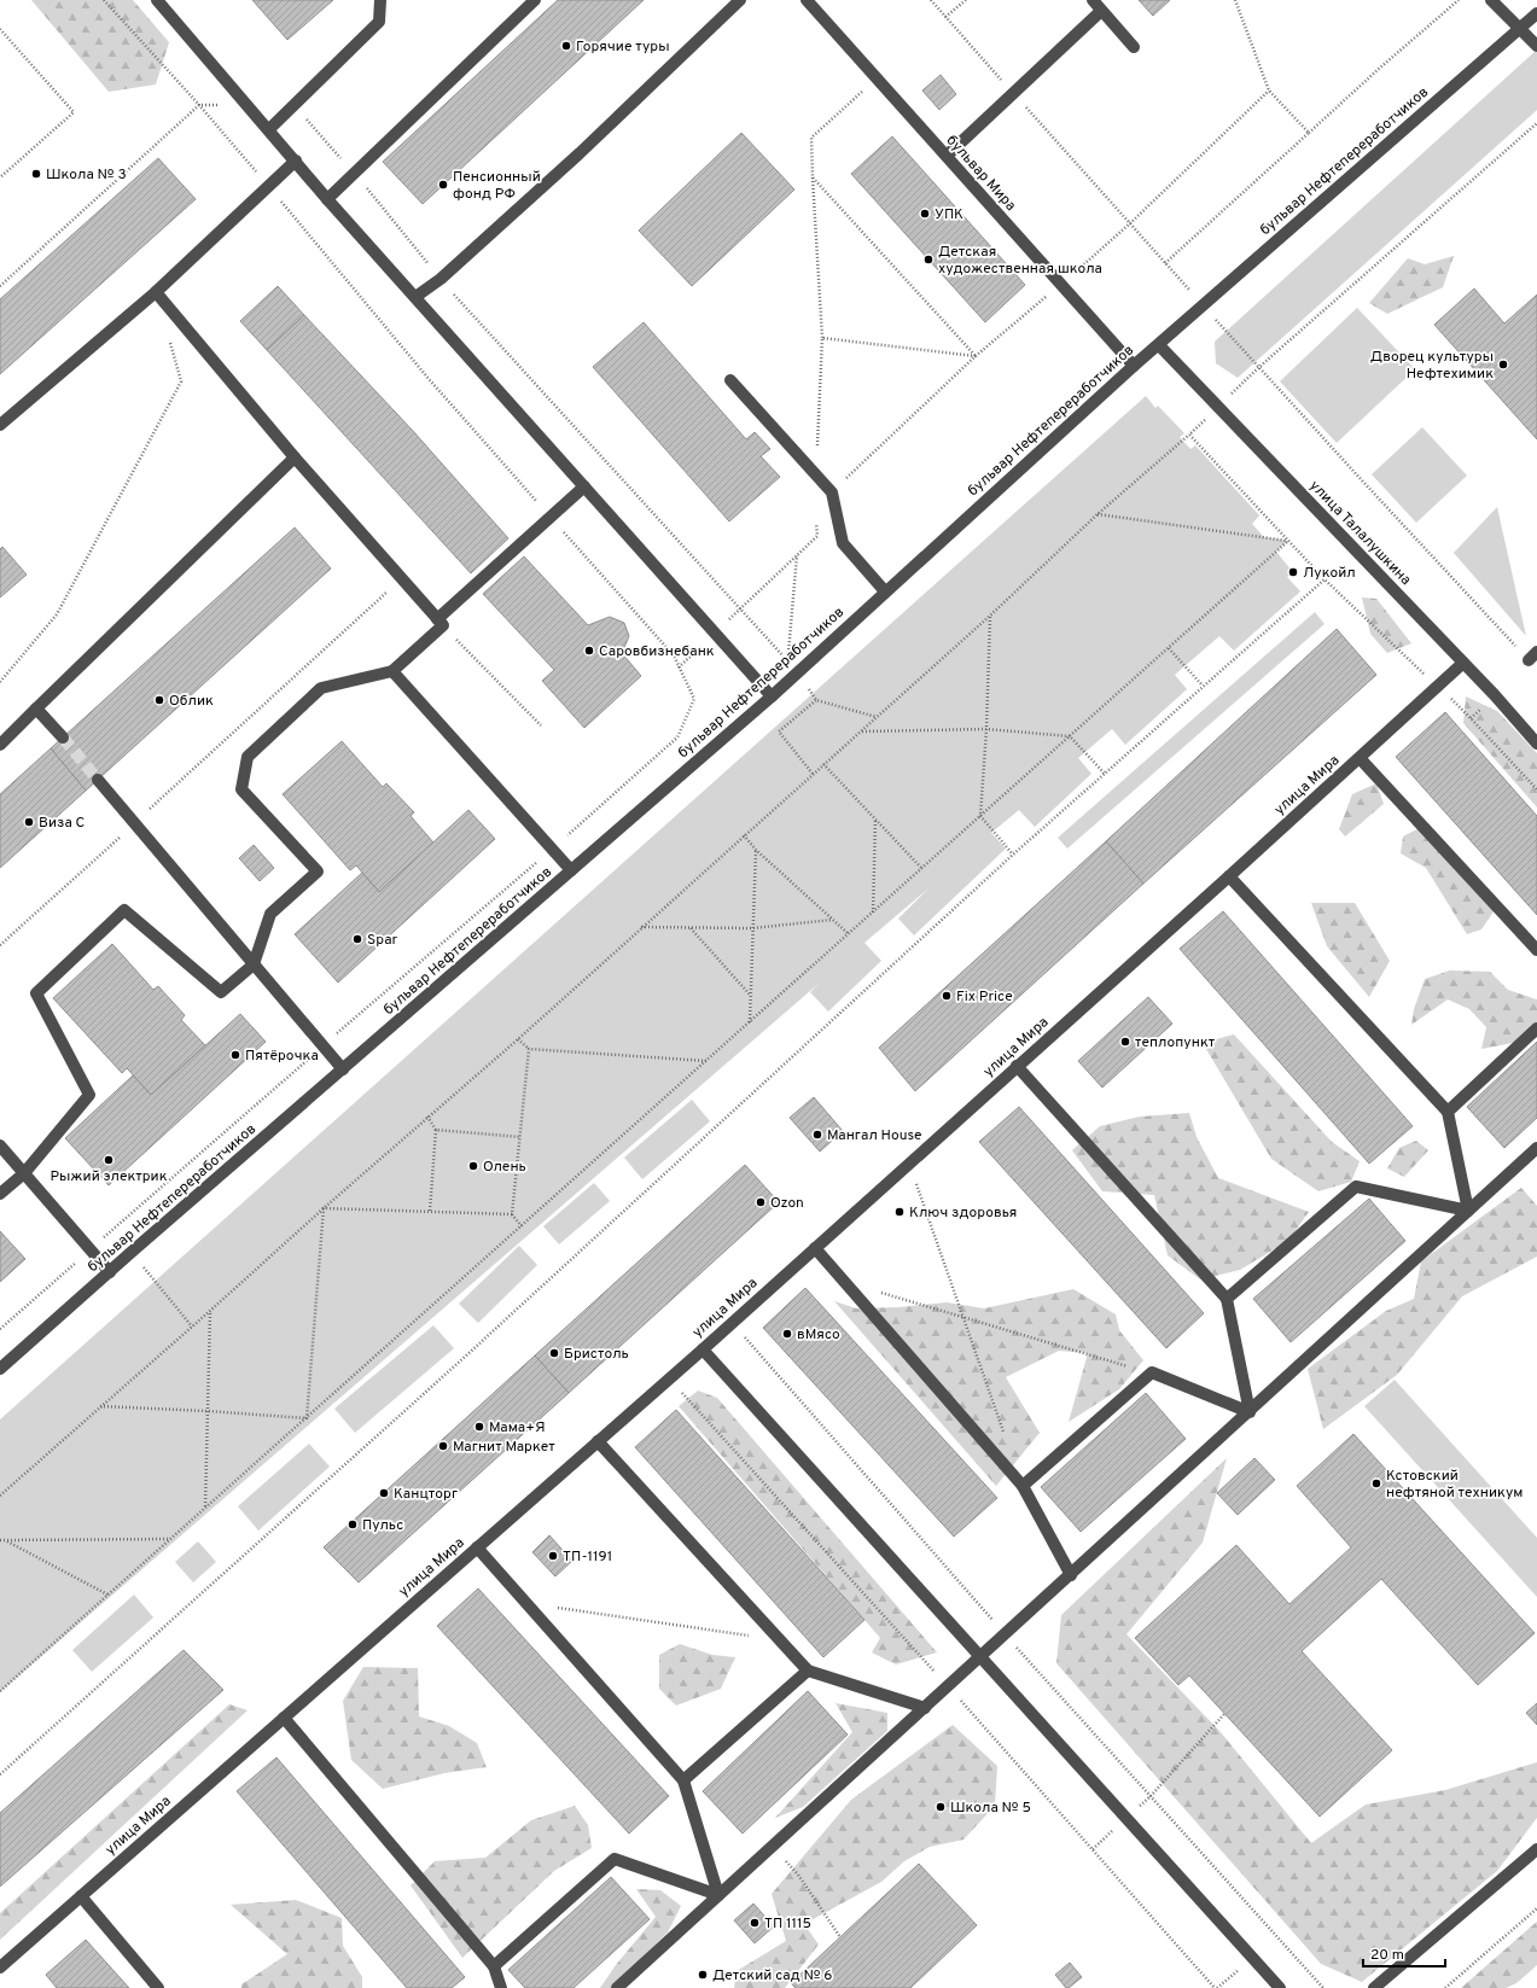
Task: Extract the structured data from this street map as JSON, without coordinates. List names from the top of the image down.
{
  "streets": {
    "street": [
      "бульвар Нефтепереработчиков",
      "бульвар Мира",
      "улица Талалушкина",
      "улица Мира"
    ]
  },
  "crossings": [
    ["бульвар Нефтепереработчиков", "бульвар Мира"],
    ["бульвар Нефтепереработчиков", "улица Талалушкина"],
    ["улица Талалушкина", "улица Мира"]
  ],
  "places": [
    "Горячие туры",
    "Школа № 3",
    "Пенсионный фонд РФ",
    "УПК",
    "Детская художественная школа",
    "Дворец культуры Нефтехимик",
    "Лукойл",
    "Саровбизнебанк",
    "Облик",
    "Виза С",
    "Spar",
    "Fix Price",
    "теплопункт",
    "Пятёрочка",
    "Мангал House",
    "Рыжий электрик",
    "Олень",
    "Ozon",
    "Ключ здоровья",
    "вМясо",
    "Бристоль",
    "Мама+Я",
    "Магнит Маркет",
    "Кстовский нефтяной техникум",
    "Канцторг",
    "Пульс",
    "ТП-1191",
    "Школа № 5",
    "ТП 1115",
    "Детский сад № 6"
  ],
  "scale_bar": "20 m"
}
